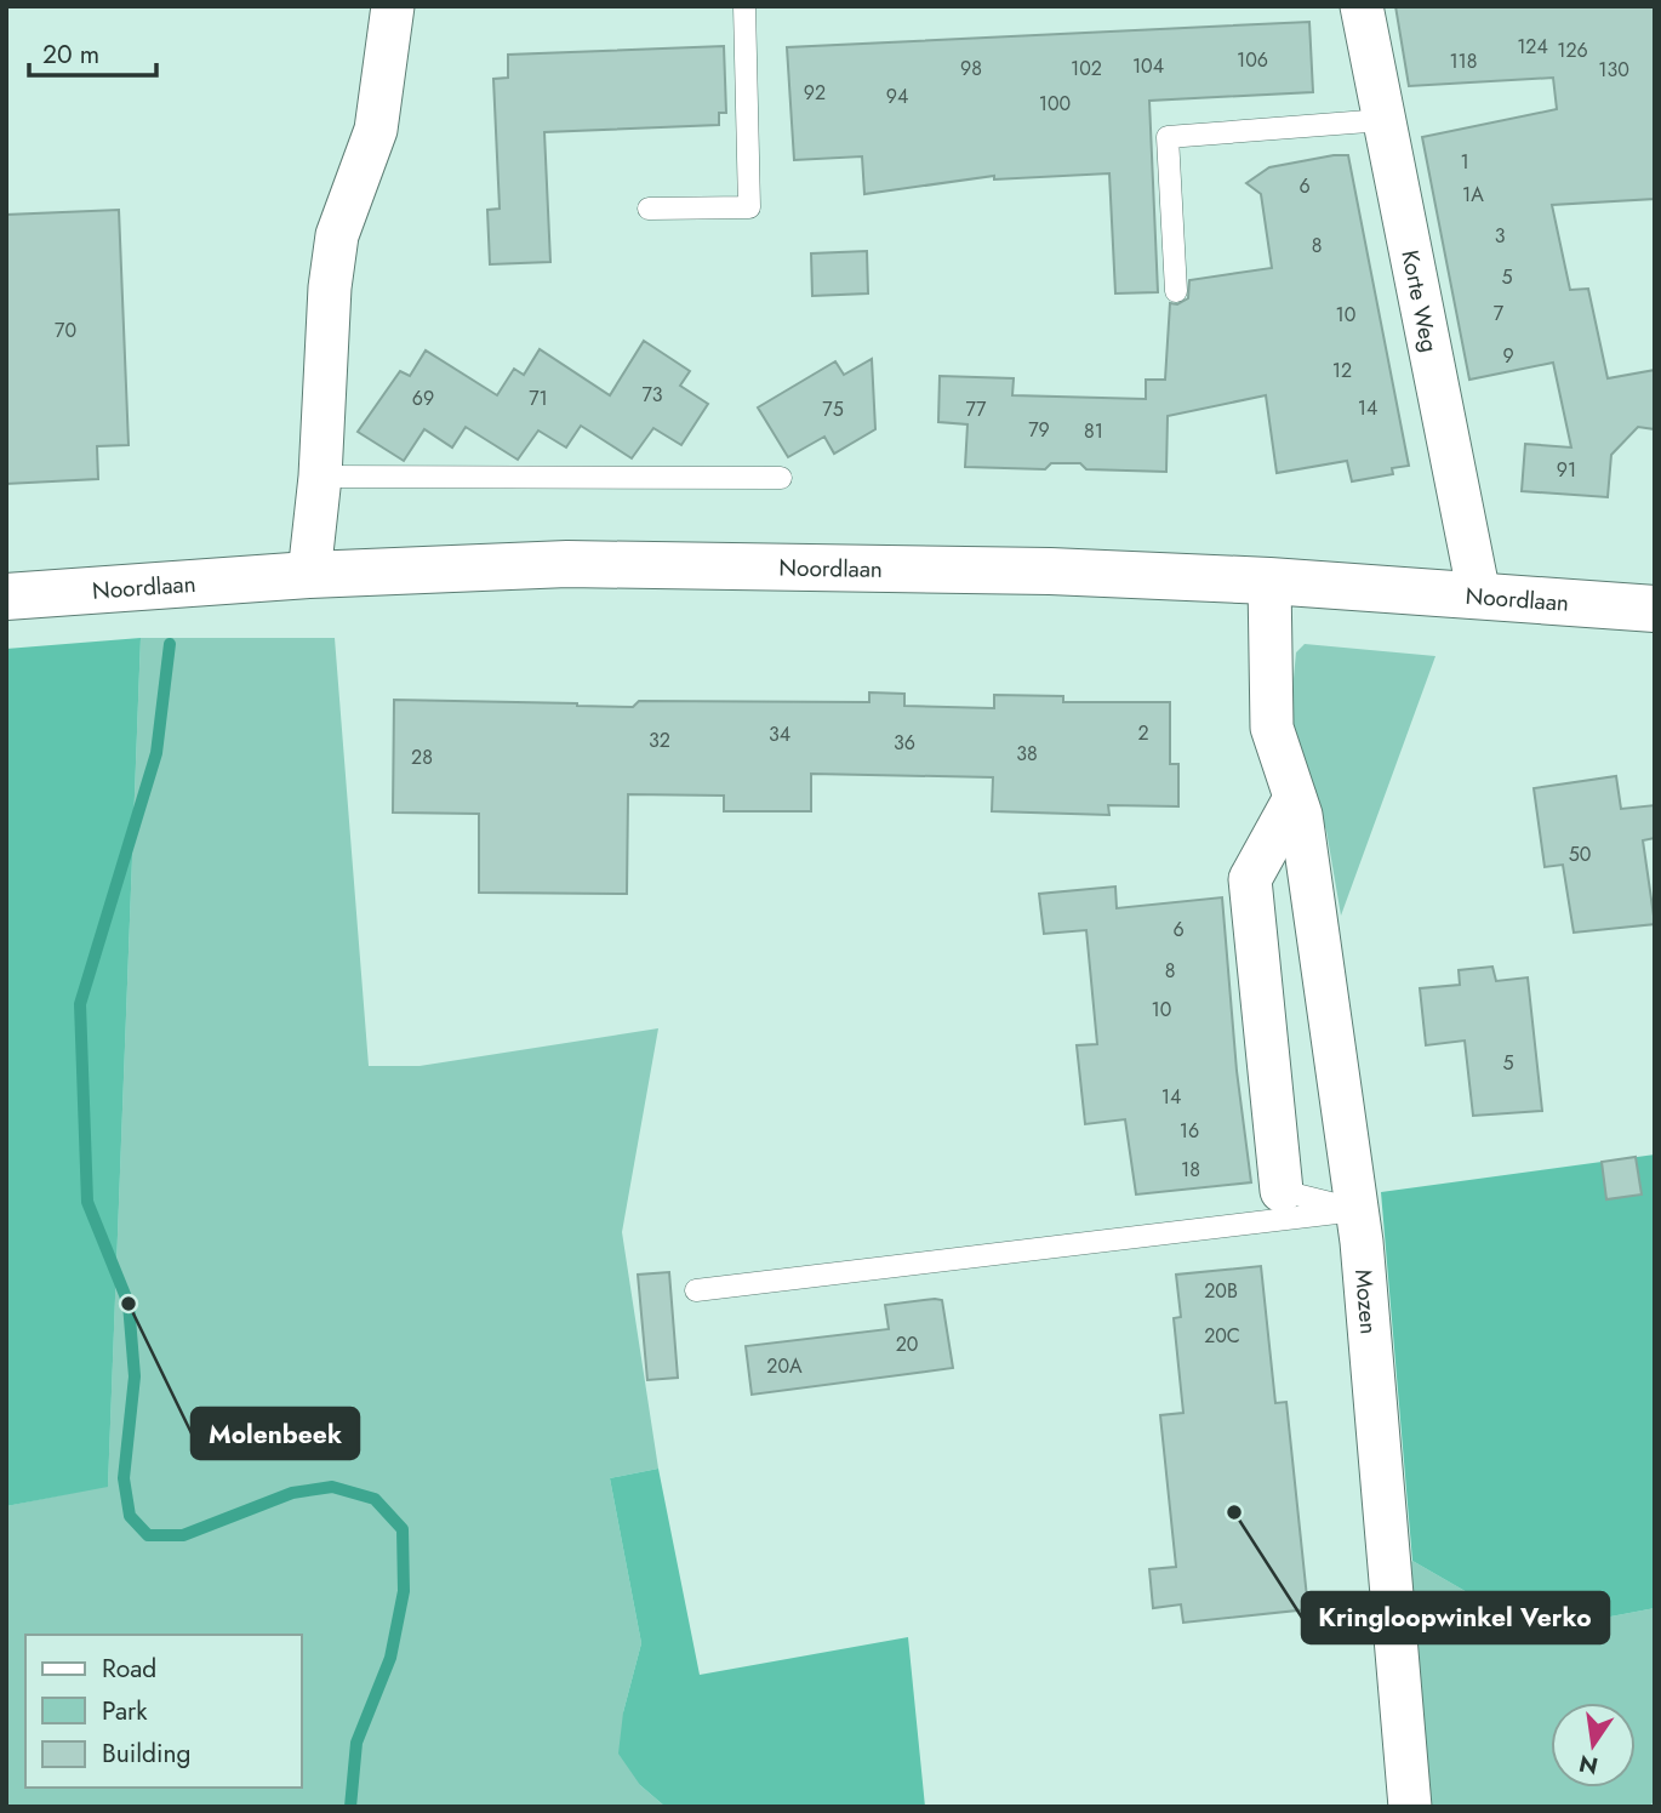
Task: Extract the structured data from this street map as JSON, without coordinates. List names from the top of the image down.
{
  "streets": {
    "street": ["Korte Weg", "Noordlaan", "Mozen"]
  },
  "crossings": [
    ["Korte Weg", "Noordlaan"],
    ["Noordlaan", "Mozen"]
  ],
  "places": ["Molenbeek", "Kringloopwinkel Verko"],
  "house_numbers": [
    "124",
    "126",
    "106",
    "118",
    "104",
    "98",
    "102",
    "130",
    "92",
    "94",
    "100",
    "1",
    "6",
    "1A",
    "3",
    "8",
    "5",
    "7",
    "10",
    "70",
    "9",
    "12",
    "73",
    "69",
    "71",
    "14",
    "75",
    "77",
    "79",
    "81",
    "91",
    "2",
    "34",
    "32",
    "36",
    "38",
    "28",
    "50",
    "6",
    "8",
    "10",
    "5",
    "14",
    "16",
    "18",
    "20B",
    "20C",
    "20",
    "20A"
  ],
  "legend": ["Road", "Park", "Building"],
  "scale_bar": "20 m",
  "north": "bottom"
}
